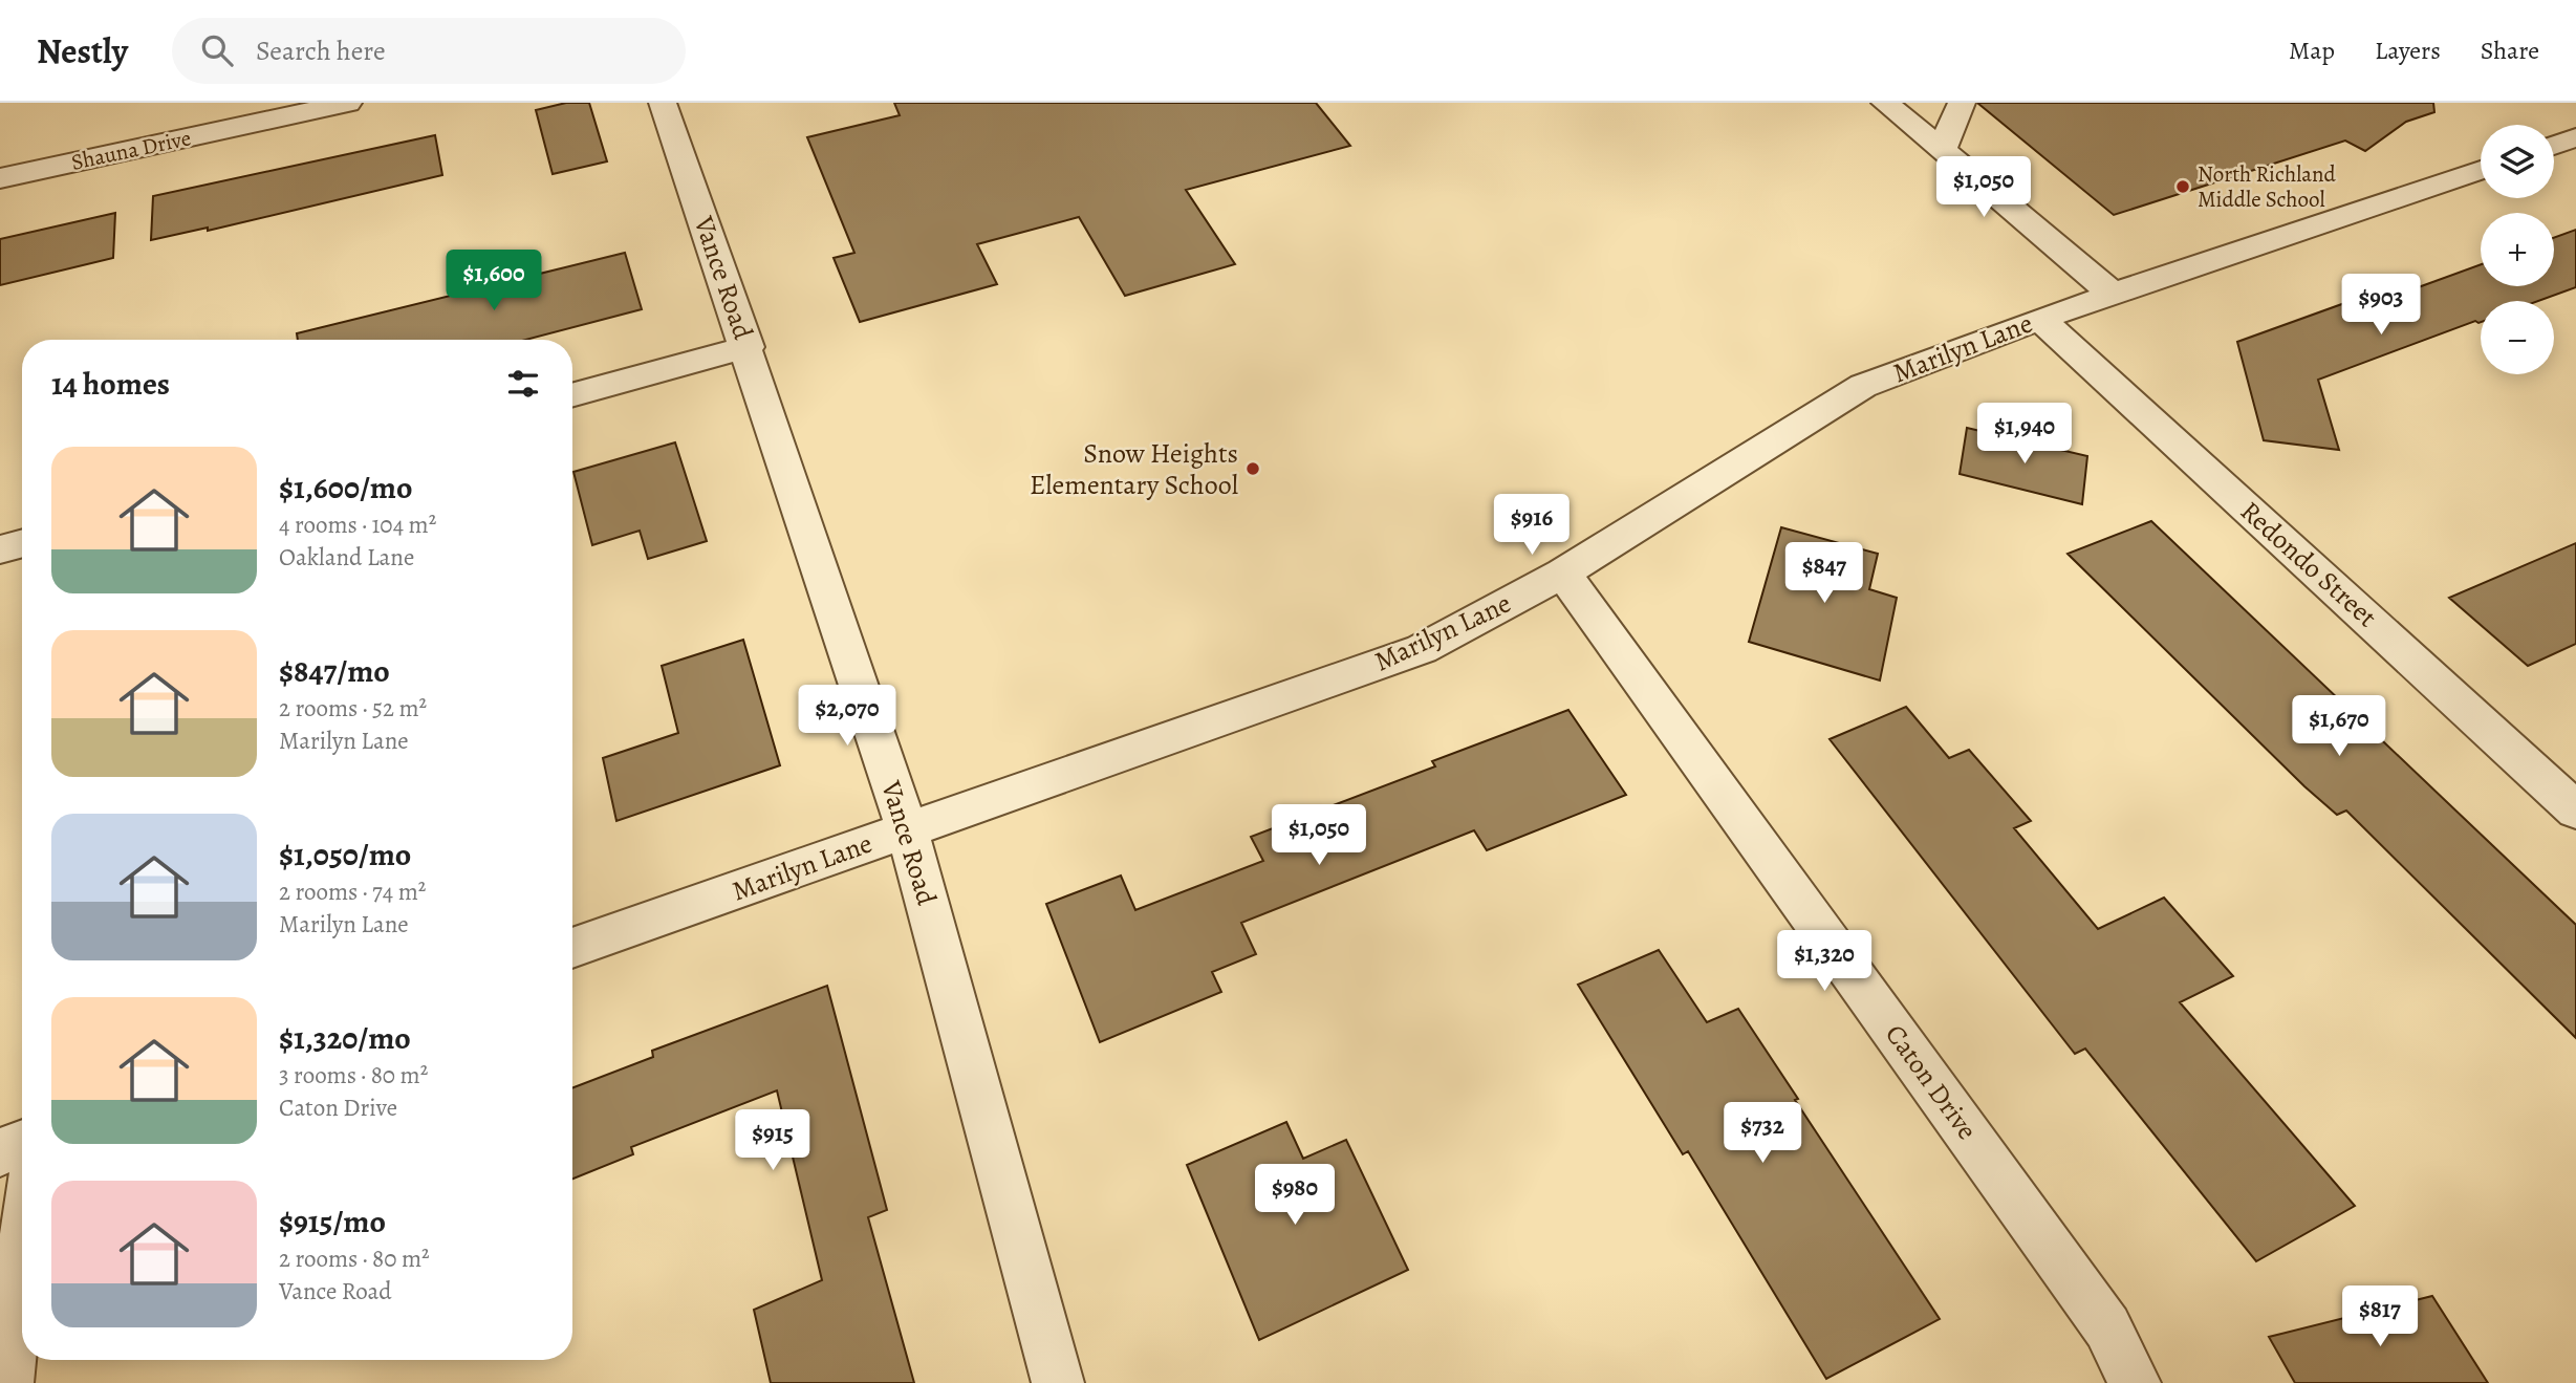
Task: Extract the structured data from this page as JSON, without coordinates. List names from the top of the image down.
{
  "streets": {
    "street": [
      "Shauna Drive",
      "Vance Road",
      "Marilyn Lane",
      "Redondo Street",
      "Caton Drive"
    ]
  },
  "crossings": [
    ["Vance Road", "Marilyn Lane"],
    ["Marilyn Lane", "Redondo Street"],
    ["Marilyn Lane", "Caton Drive"]
  ],
  "places": ["North Richland Middle School", "Snow Heights Elementary School"],
  "page": {
    "header": "Nestly",
    "search": "Search here",
    "nav": ["Map", "Layers", "Share"],
    "map_buttons": ["+", "−"],
    "price": [
      "$1,050",
      "$1,600",
      "$903",
      "$1,940",
      "$916",
      "$847",
      "$2,070",
      "$1,670",
      "$1,050",
      "$1,320",
      "$732",
      "$915",
      "$980",
      "$817"
    ],
    "heading": "14 homes",
    "list": [
      {
        "name": "$1,600/mo",
        "note": "4 rooms · 104 m² · Oakland Lane"
      },
      {
        "name": "$847/mo",
        "note": "2 rooms · 52 m² · Marilyn Lane"
      },
      {
        "name": "$1,050/mo",
        "note": "2 rooms · 74 m² · Marilyn Lane"
      },
      {
        "name": "$1,320/mo",
        "note": "3 rooms · 80 m² · Caton Drive"
      },
      {
        "name": "$915/mo",
        "note": "2 rooms · 80 m² · Vance Road"
      }
    ]
  }
}
